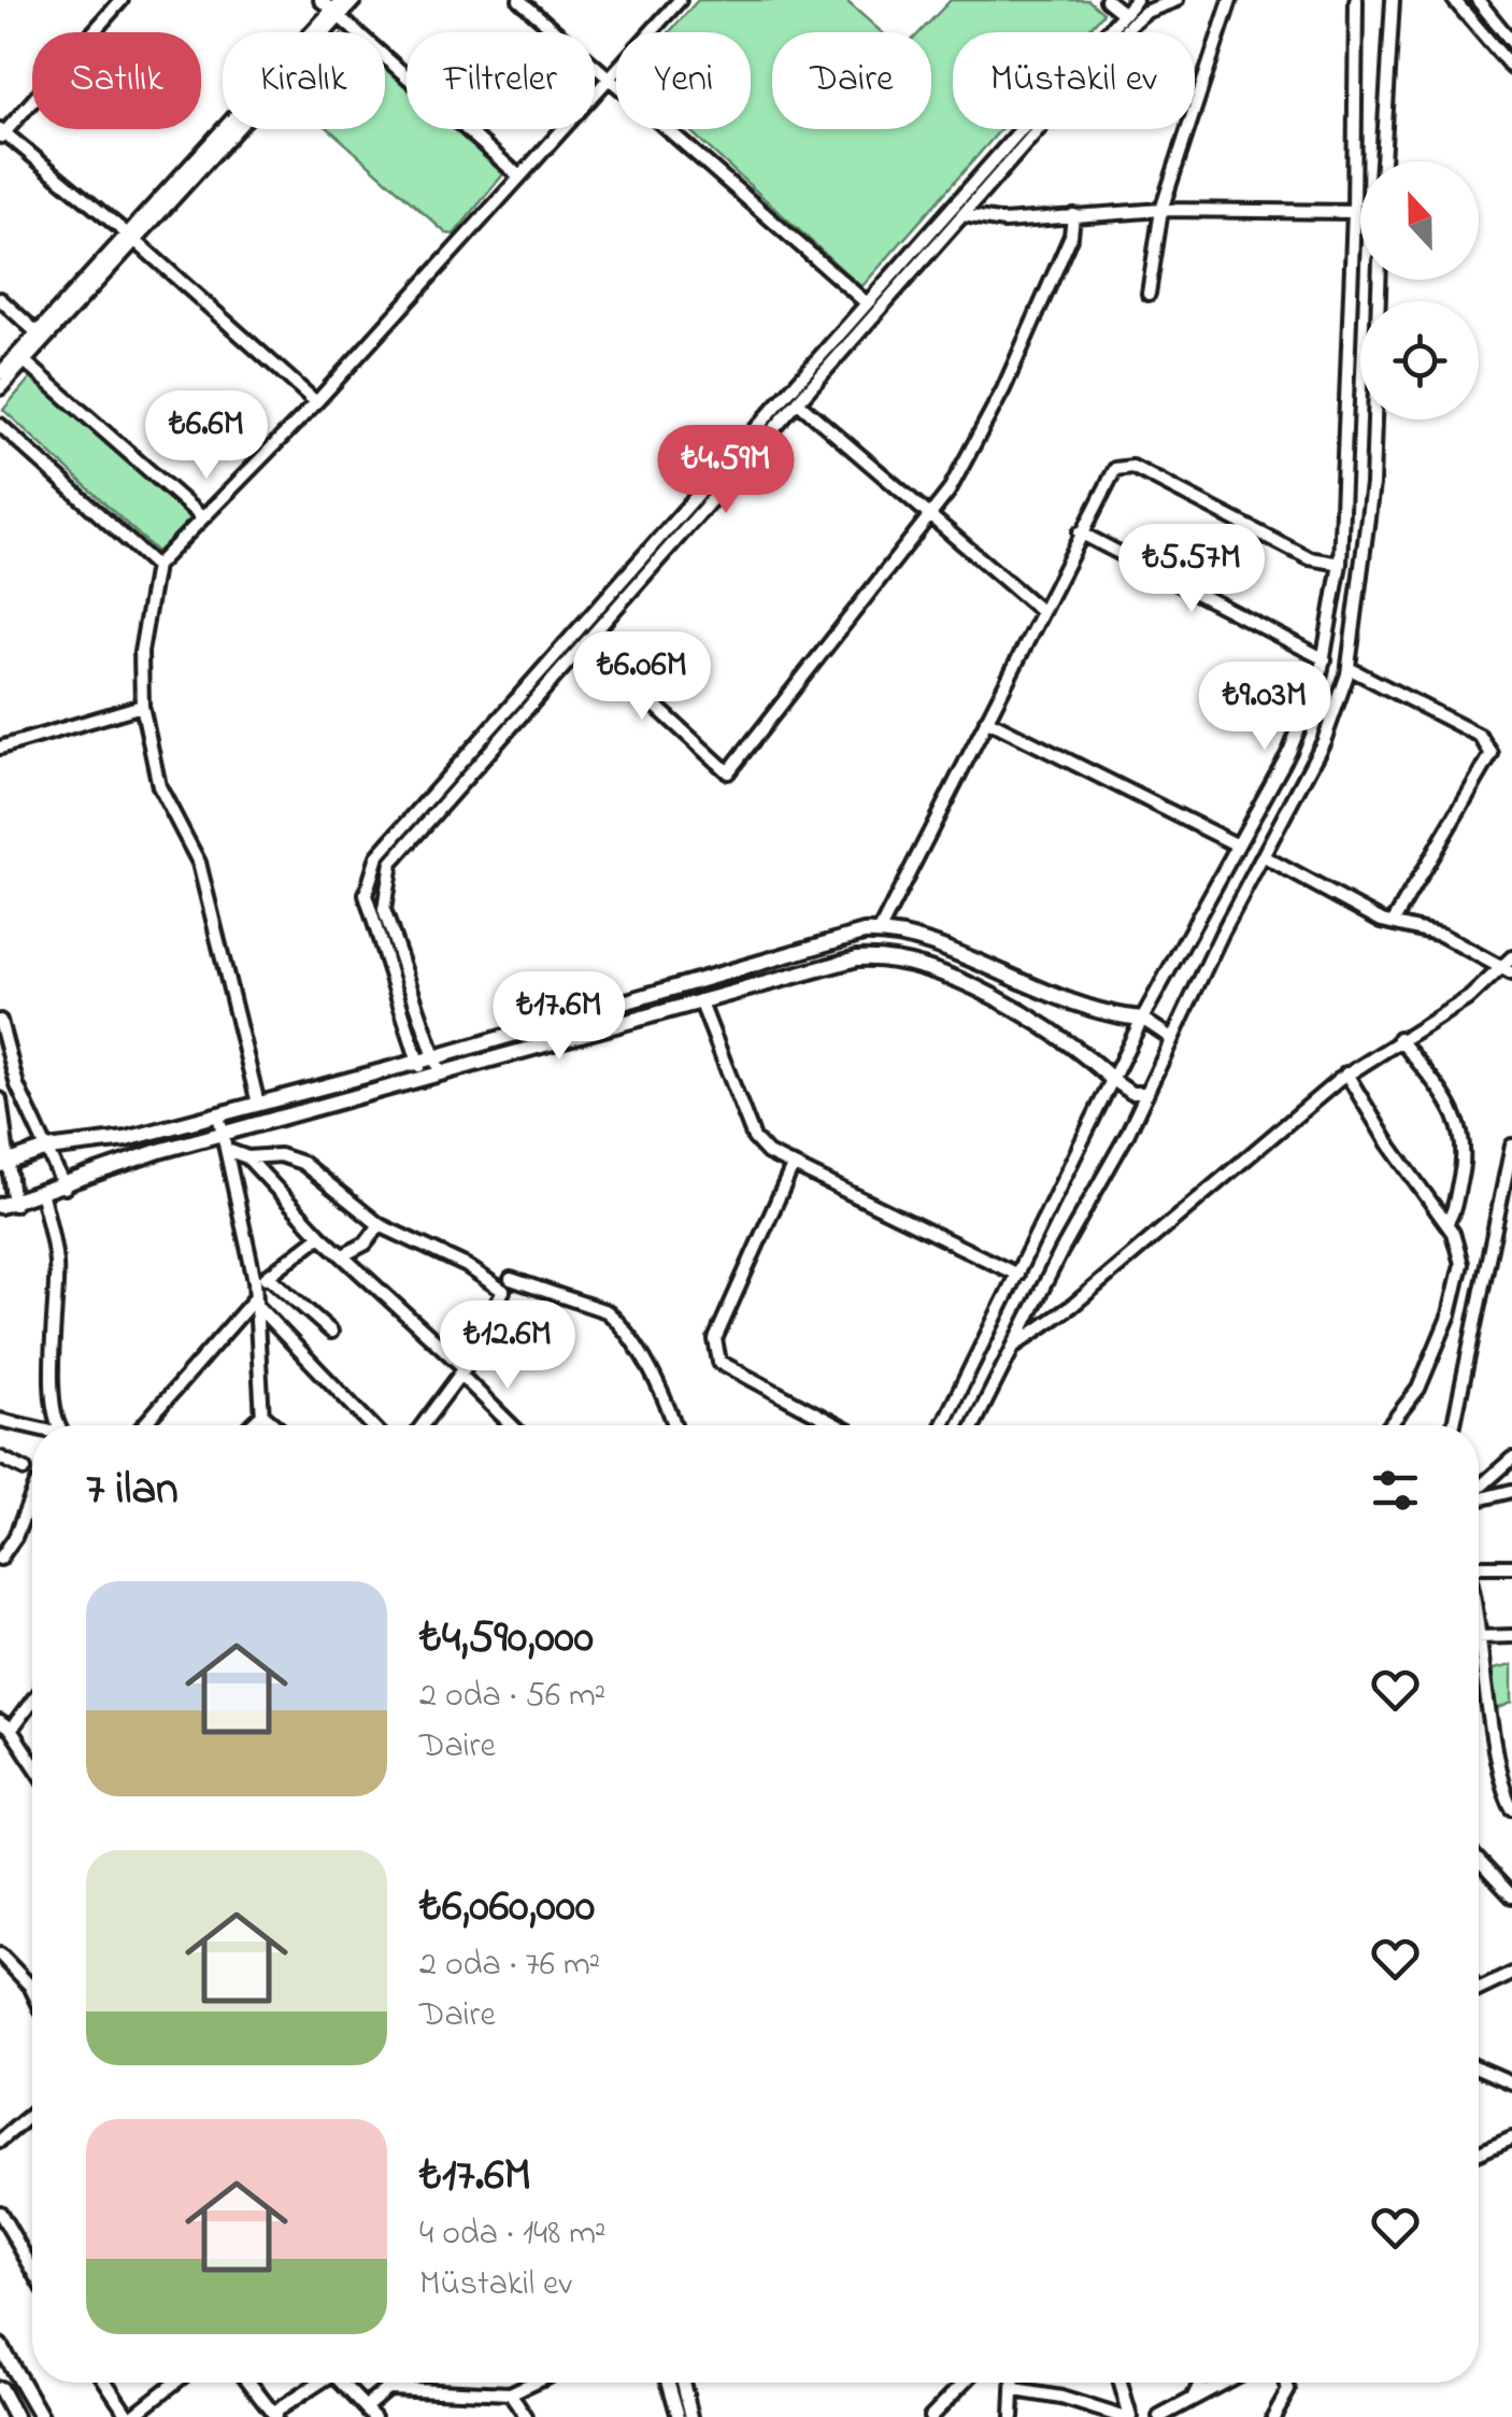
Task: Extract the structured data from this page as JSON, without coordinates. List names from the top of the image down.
{
  "north": "top",
  "page": {
    "chip": [
      "Satılık",
      "Kiralık",
      "Filtreler",
      "Yeni",
      "Daire",
      "Müstakil ev"
    ],
    "price": [
      "₺6.6M",
      "₺4.59M",
      "₺5.57M",
      "₺6.06M",
      "₺9.03M",
      "₺17.6M",
      "₺12.6M"
    ],
    "heading": "7 ilan",
    "list": [
      {
        "name": "₺4,590,000",
        "note": "2 oda · 56 m² · Daire"
      },
      {
        "name": "₺6,060,000",
        "note": "2 oda · 76 m² · Daire"
      },
      {
        "name": "₺17.6M",
        "note": "4 oda · 148 m² · Müstakil ev"
      }
    ]
  }
}
